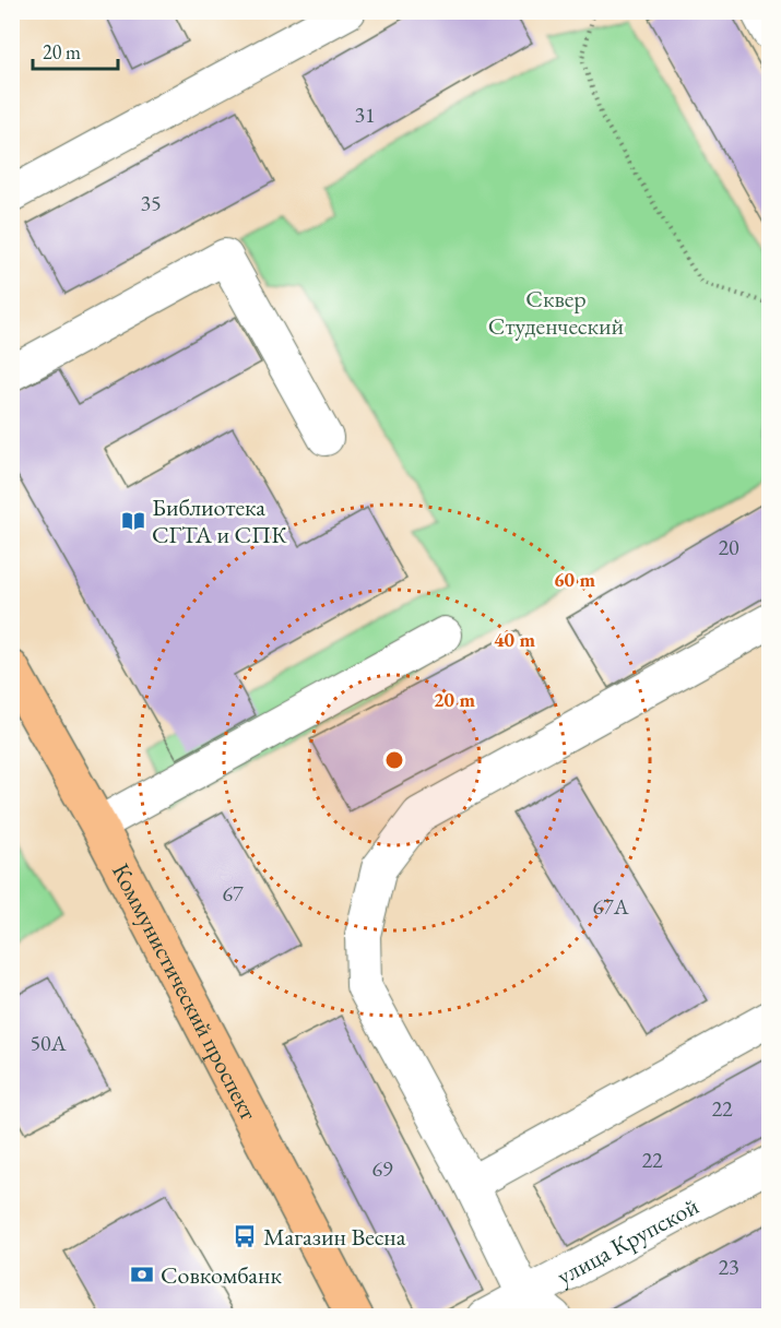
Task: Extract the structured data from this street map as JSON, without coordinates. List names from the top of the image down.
{
  "streets": {
    "main road": ["Коммунистический проспект"],
    "street": ["улица Крупской"]
  },
  "parks": ["Сквер Студенческий"],
  "places": {
    "library": ["Библиотека СГТА и СПК"],
    "bus stop": ["Магазин Весна"],
    "bank": ["Совкомбанк"]
  },
  "house_numbers": [
    "31",
    "35",
    "20",
    "67",
    "67А",
    "50А",
    "22",
    "22",
    "69",
    "23"
  ],
  "scale_bar": "20 m",
  "rings": ["60 m", "40 m", "20 m"]
}
